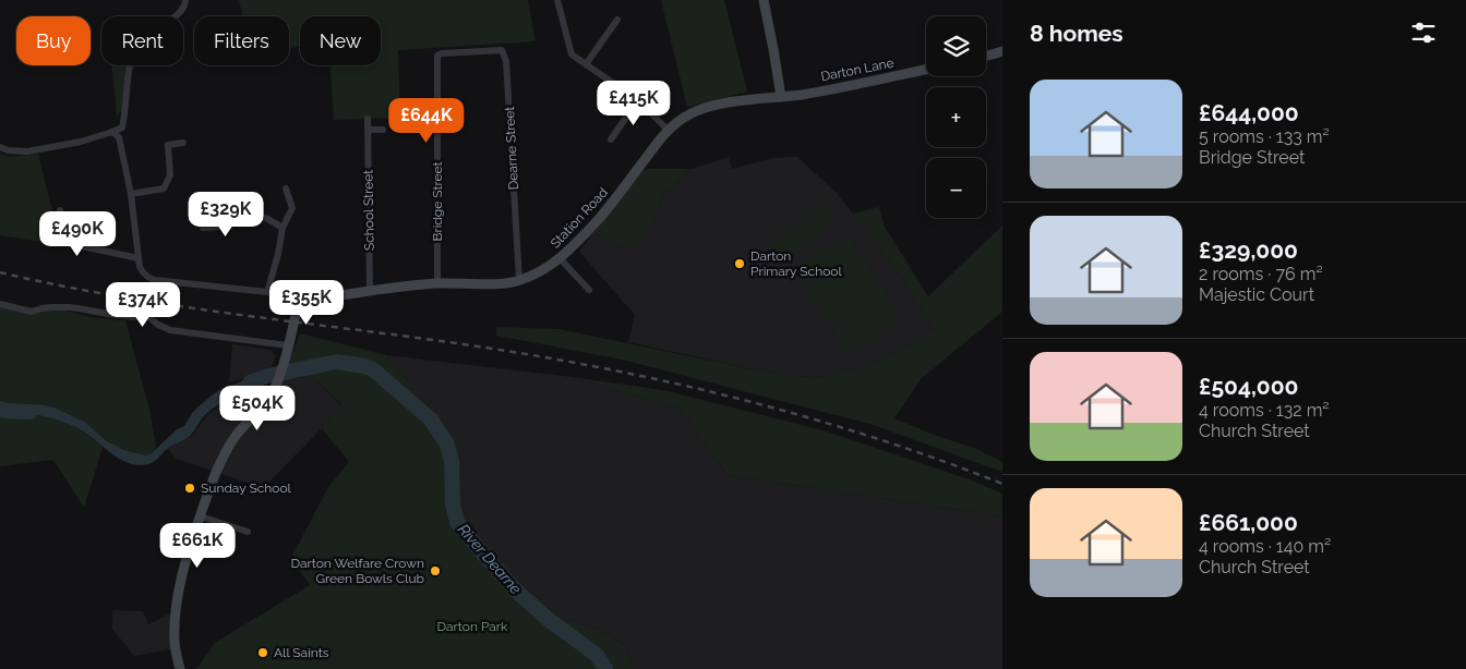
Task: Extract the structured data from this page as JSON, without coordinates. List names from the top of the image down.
{
  "streets": {
    "main road": ["Darton Lane", "Station Road"],
    "street": ["Dearne Street", "Bridge Street", "School Street"]
  },
  "crossings": [
    ["Darton Lane", "Station Road"],
    ["Dearne Street", "Bridge Street"],
    ["Dearne Street", "Station Road"],
    ["Bridge Street", "Station Road"],
    ["School Street", "Station Road"]
  ],
  "water": ["River Dearne"],
  "parks": ["Darton Park"],
  "places": [
    "Darton Primary School",
    "Sunday School",
    "Darton Welfare Crown Green Bowls Club",
    "All Saints"
  ],
  "page": {
    "heading": "8 homes",
    "map_buttons": ["+", "−"],
    "chip": [
      "Buy",
      "Rent",
      "Filters",
      "New"
    ],
    "list": [
      {
        "name": "£644,000",
        "note": "5 rooms · 133 m² · Bridge Street"
      },
      {
        "name": "£329,000",
        "note": "2 rooms · 76 m² · Majestic Court"
      },
      {
        "name": "£504,000",
        "note": "4 rooms · 132 m² · Church Street"
      },
      {
        "name": "£661,000",
        "note": "4 rooms · 140 m² · Church Street"
      }
    ],
    "price": [
      "£415K",
      "£644K",
      "£329K",
      "£490K",
      "£355K",
      "£374K",
      "£504K",
      "£661K"
    ]
  }
}
